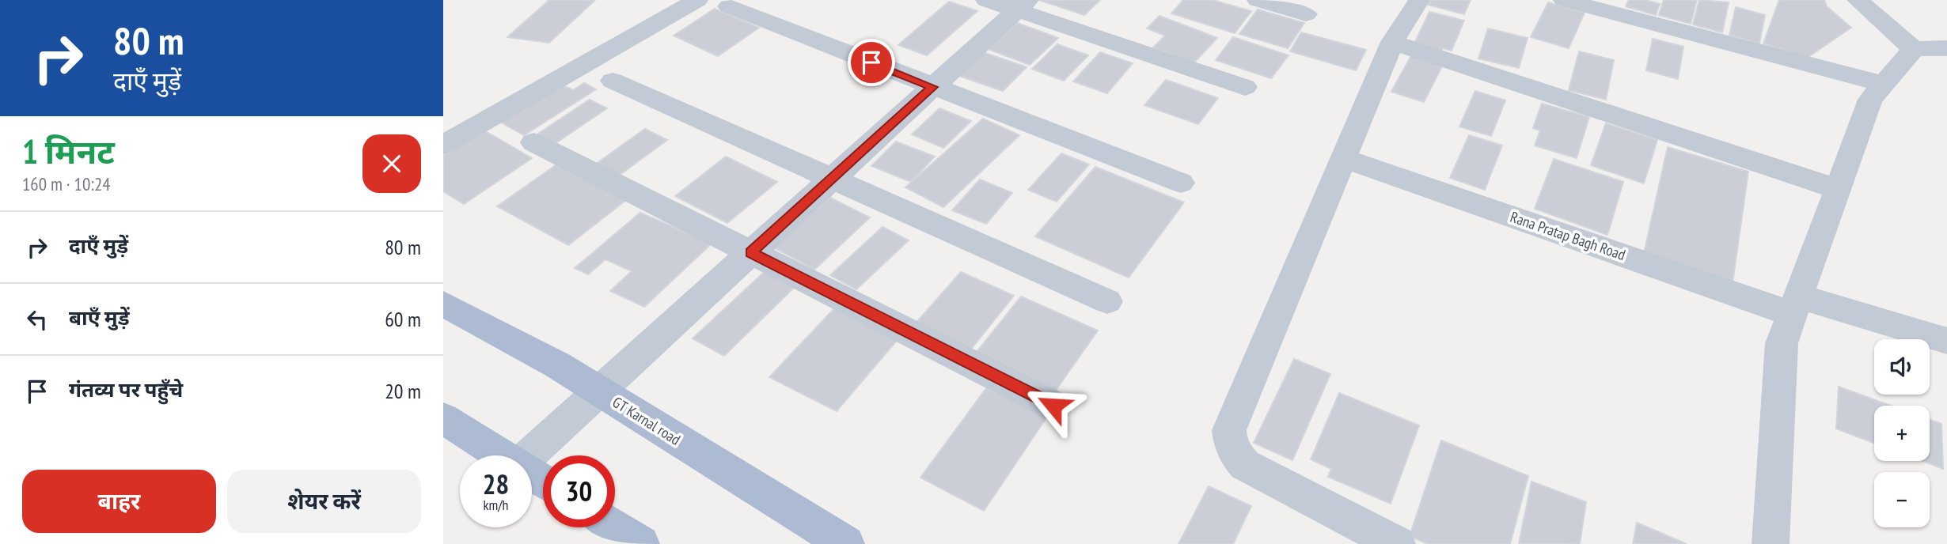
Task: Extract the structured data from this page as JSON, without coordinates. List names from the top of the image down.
{
  "streets": {
    "main road": ["GT Karnal road"],
    "street": ["Rana Pratap Bagh Road"]
  },
  "page": {
    "turn": ["80 m", "दाएँ मुड़ें"],
    "heading": ["1 मिनट", "160 m · 10:24"],
    "list": [
      {
        "name": "दाएँ मुड़ें",
        "value": "80 m"
      },
      {
        "name": "बाएँ मुड़ें",
        "value": "60 m"
      },
      {
        "name": "गंतव्य पर पहुँचे",
        "value": "20 m"
      }
    ],
    "map_buttons": ["+", "−"],
    "speed": "28 km/h",
    "limit": "30",
    "buttons": ["बाहर", "शेयर करें"]
  }
}
